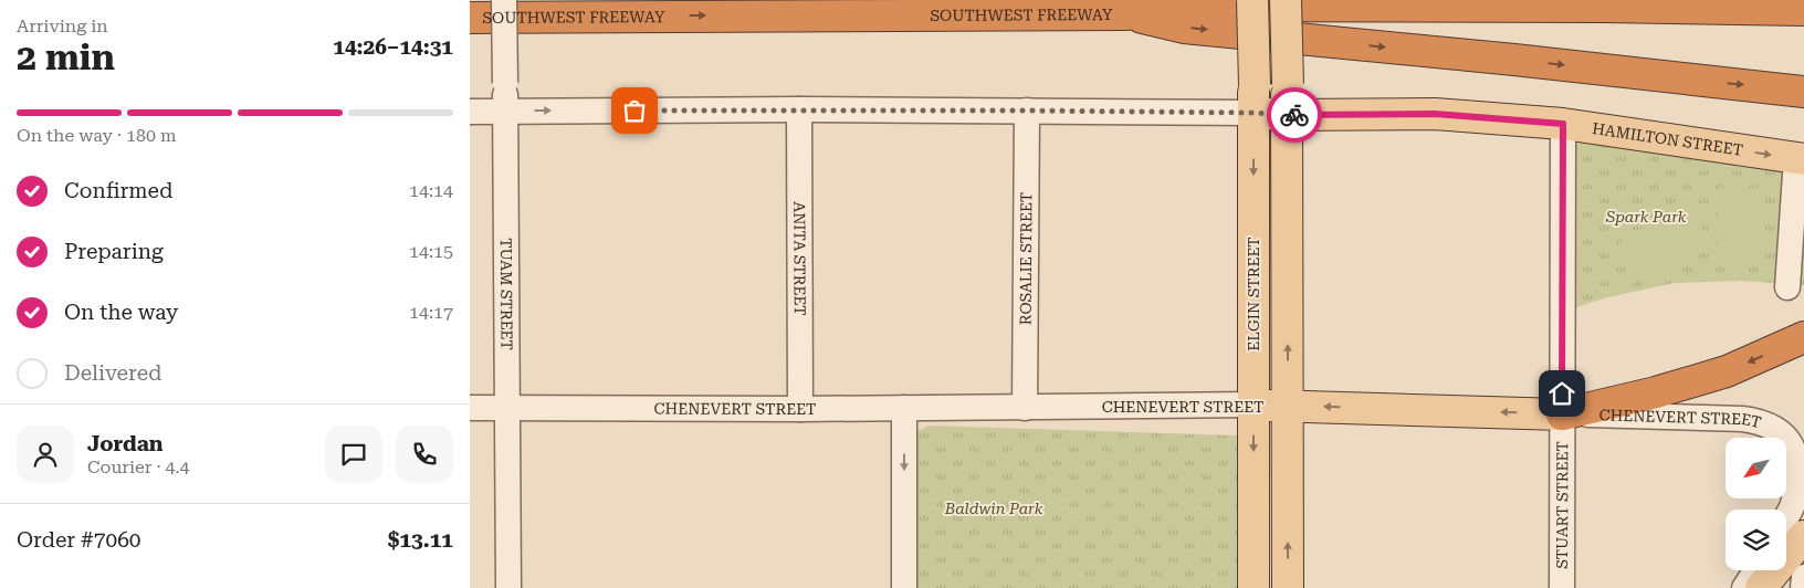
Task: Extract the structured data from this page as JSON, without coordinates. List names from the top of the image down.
{
  "streets": {
    "highway": ["SOUTHWEST FREEWAY"],
    "main road": ["HAMILTON STREET", "ELGIN STREET", "CHENEVERT STREET"],
    "street": [
      "ANITA STREET",
      "ROSALIE STREET",
      "TUAM STREET",
      "STUART STREET"
    ]
  },
  "crossings": [
    ["HAMILTON STREET", "ANITA STREET"],
    ["HAMILTON STREET", "ROSALIE STREET"],
    ["HAMILTON STREET", "TUAM STREET"],
    ["HAMILTON STREET", "ELGIN STREET"],
    ["HAMILTON STREET", "STUART STREET"],
    ["ANITA STREET", "CHENEVERT STREET"],
    ["ROSALIE STREET", "CHENEVERT STREET"],
    ["TUAM STREET", "CHENEVERT STREET"],
    ["ELGIN STREET", "CHENEVERT STREET"],
    ["CHENEVERT STREET", "STUART STREET"]
  ],
  "one_way": ["SOUTHWEST FREEWAY", "HAMILTON STREET"],
  "parks": ["Spark Park", "Baldwin Park"],
  "north": "bottom left",
  "page": {
    "heading": ["2 min", "Arriving in", "14:26–14:31"],
    "panel": [
      "Jordan",
      "Courier · 4.4",
      "Order #7060",
      "$13.11"
    ],
    "bar": "On the way · 180 m",
    "list": [
      ["Confirmed", "14:14"],
      ["Preparing", "14:15"],
      ["On the way", "14:17"],
      "Delivered"
    ]
  }
}
